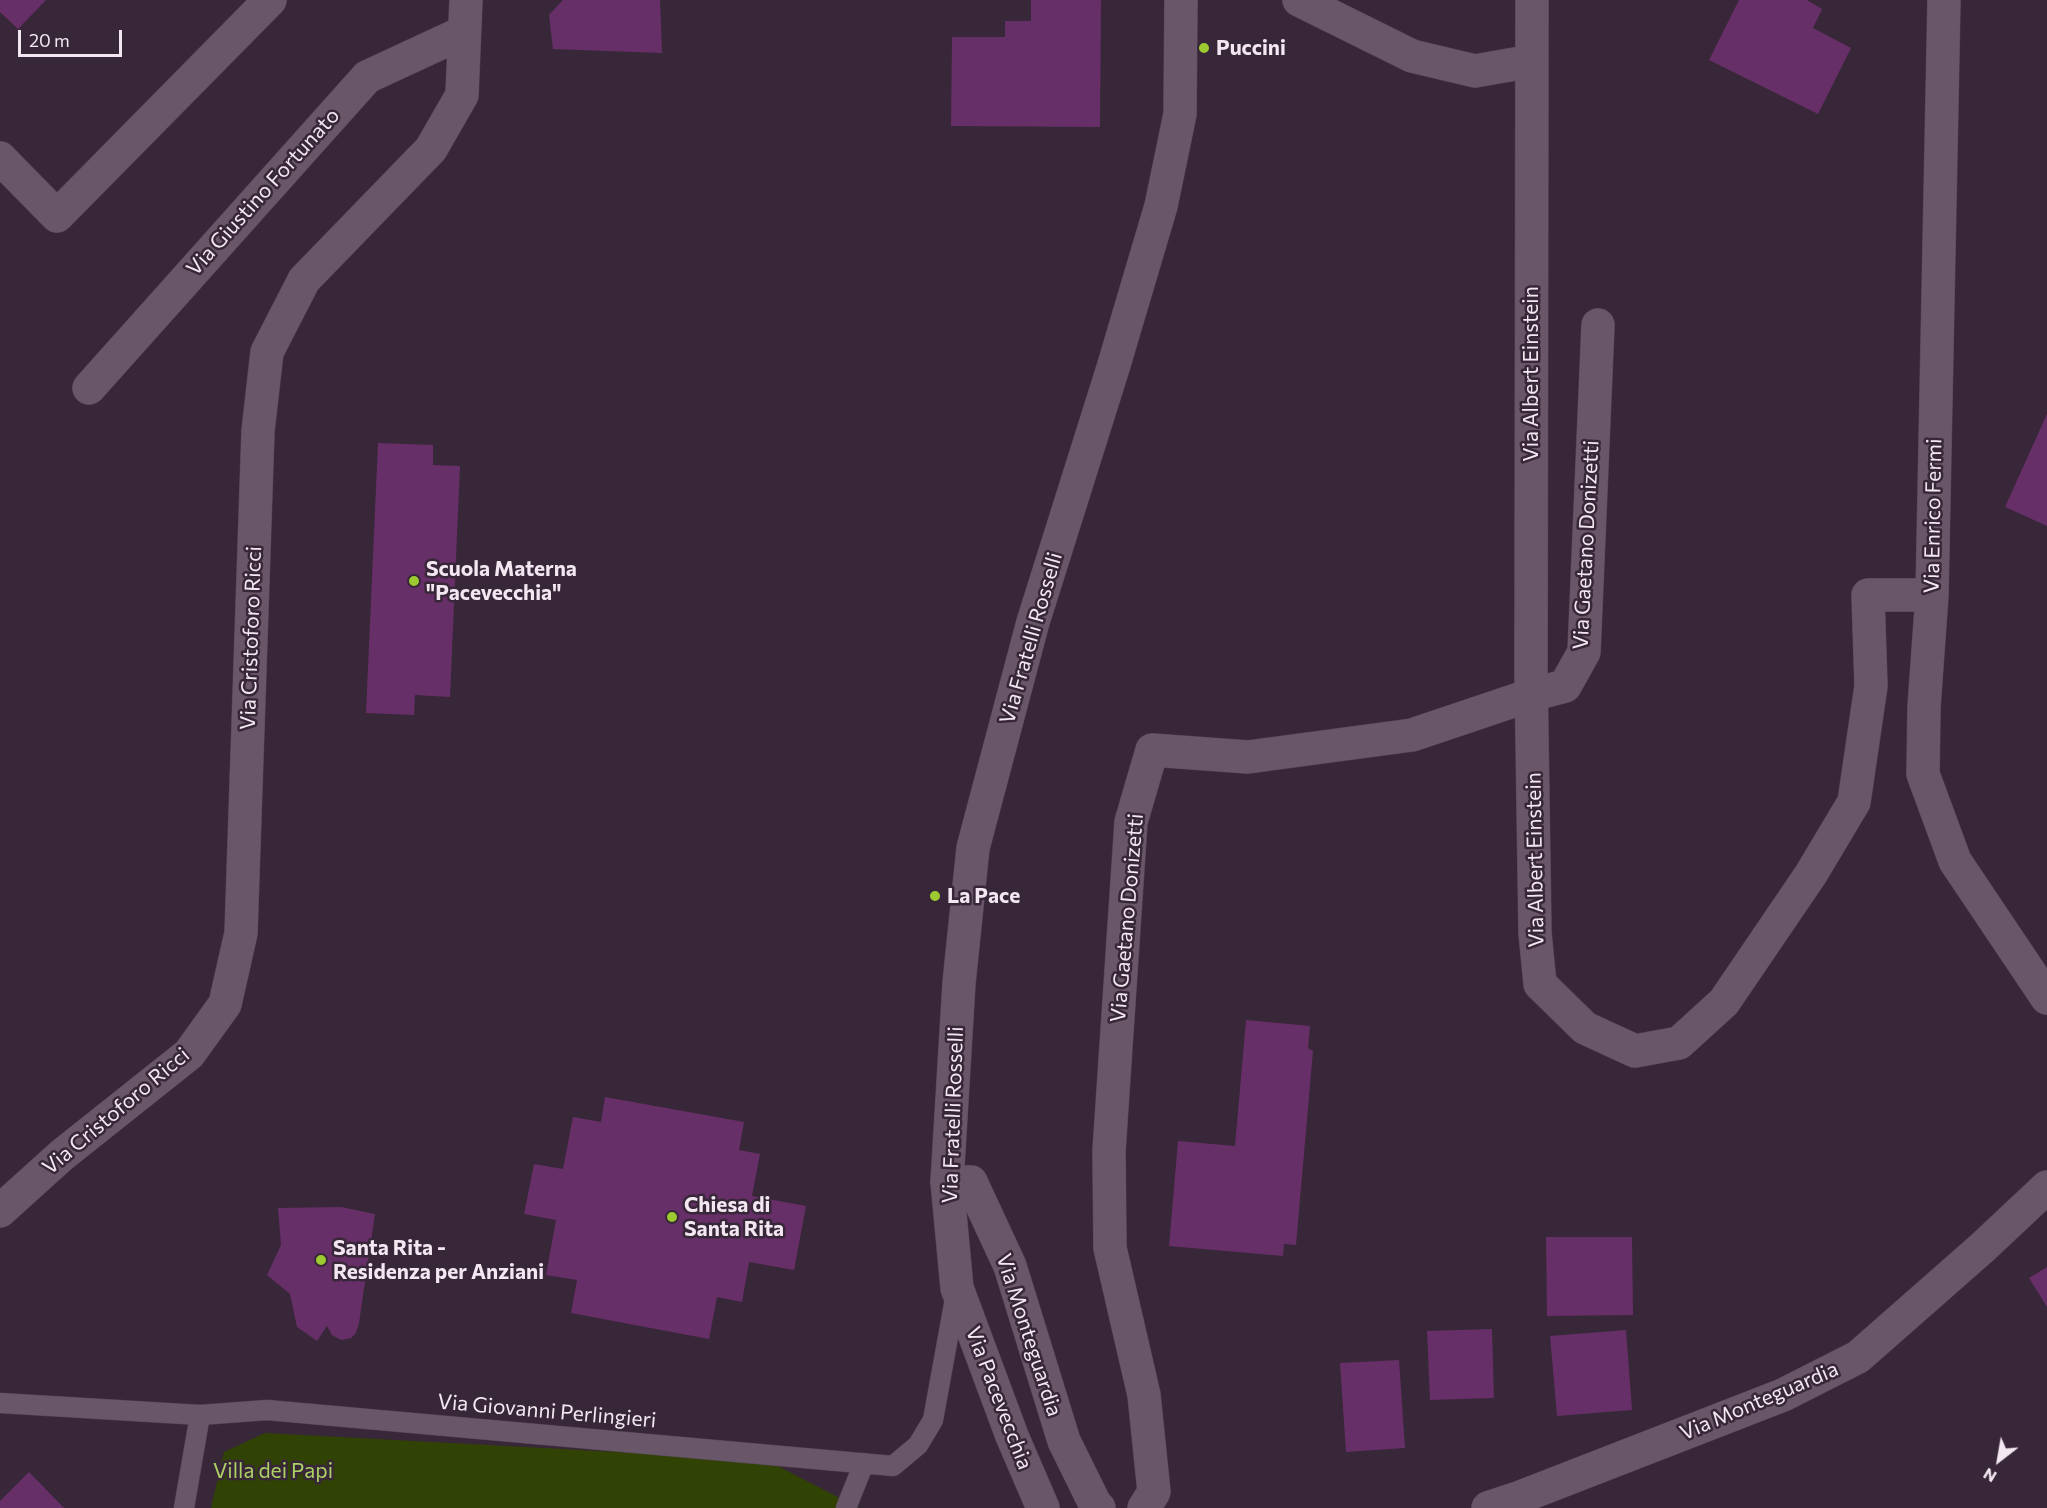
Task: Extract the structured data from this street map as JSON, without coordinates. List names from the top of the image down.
{
  "streets": {
    "street": [
      "Via Giustino Fortunato",
      "Via Albert Einstein",
      "Via Enrico Fermi",
      "Via Gaetano Donizetti",
      "Via Cristoforo Ricci",
      "Via Fratelli Rosselli",
      "Via Monteguardia",
      "Via Pacevecchia"
    ],
    "lane": ["Via Giovanni Perlingieri"]
  },
  "crossings": [
    ["Via Giustino Fortunato", "Via Cristoforo Ricci"],
    ["Via Albert Einstein", "Via Enrico Fermi"],
    ["Via Albert Einstein", "Via Gaetano Donizetti"],
    ["Via Fratelli Rosselli", "Via Monteguardia"],
    ["Via Fratelli Rosselli", "Via Pacevecchia"],
    ["Via Fratelli Rosselli", "Via Giovanni Perlingieri"],
    ["Via Pacevecchia", "Via Giovanni Perlingieri"]
  ],
  "parks": ["Villa dei Papi"],
  "places": [
    "Puccini",
    "Scuola Materna \"Pacevecchia\"",
    "La Pace",
    "Chiesa di Santa Rita",
    "Santa Rita - Residenza per Anziani"
  ],
  "scale_bar": "20 m",
  "north": "bottom left"
}
